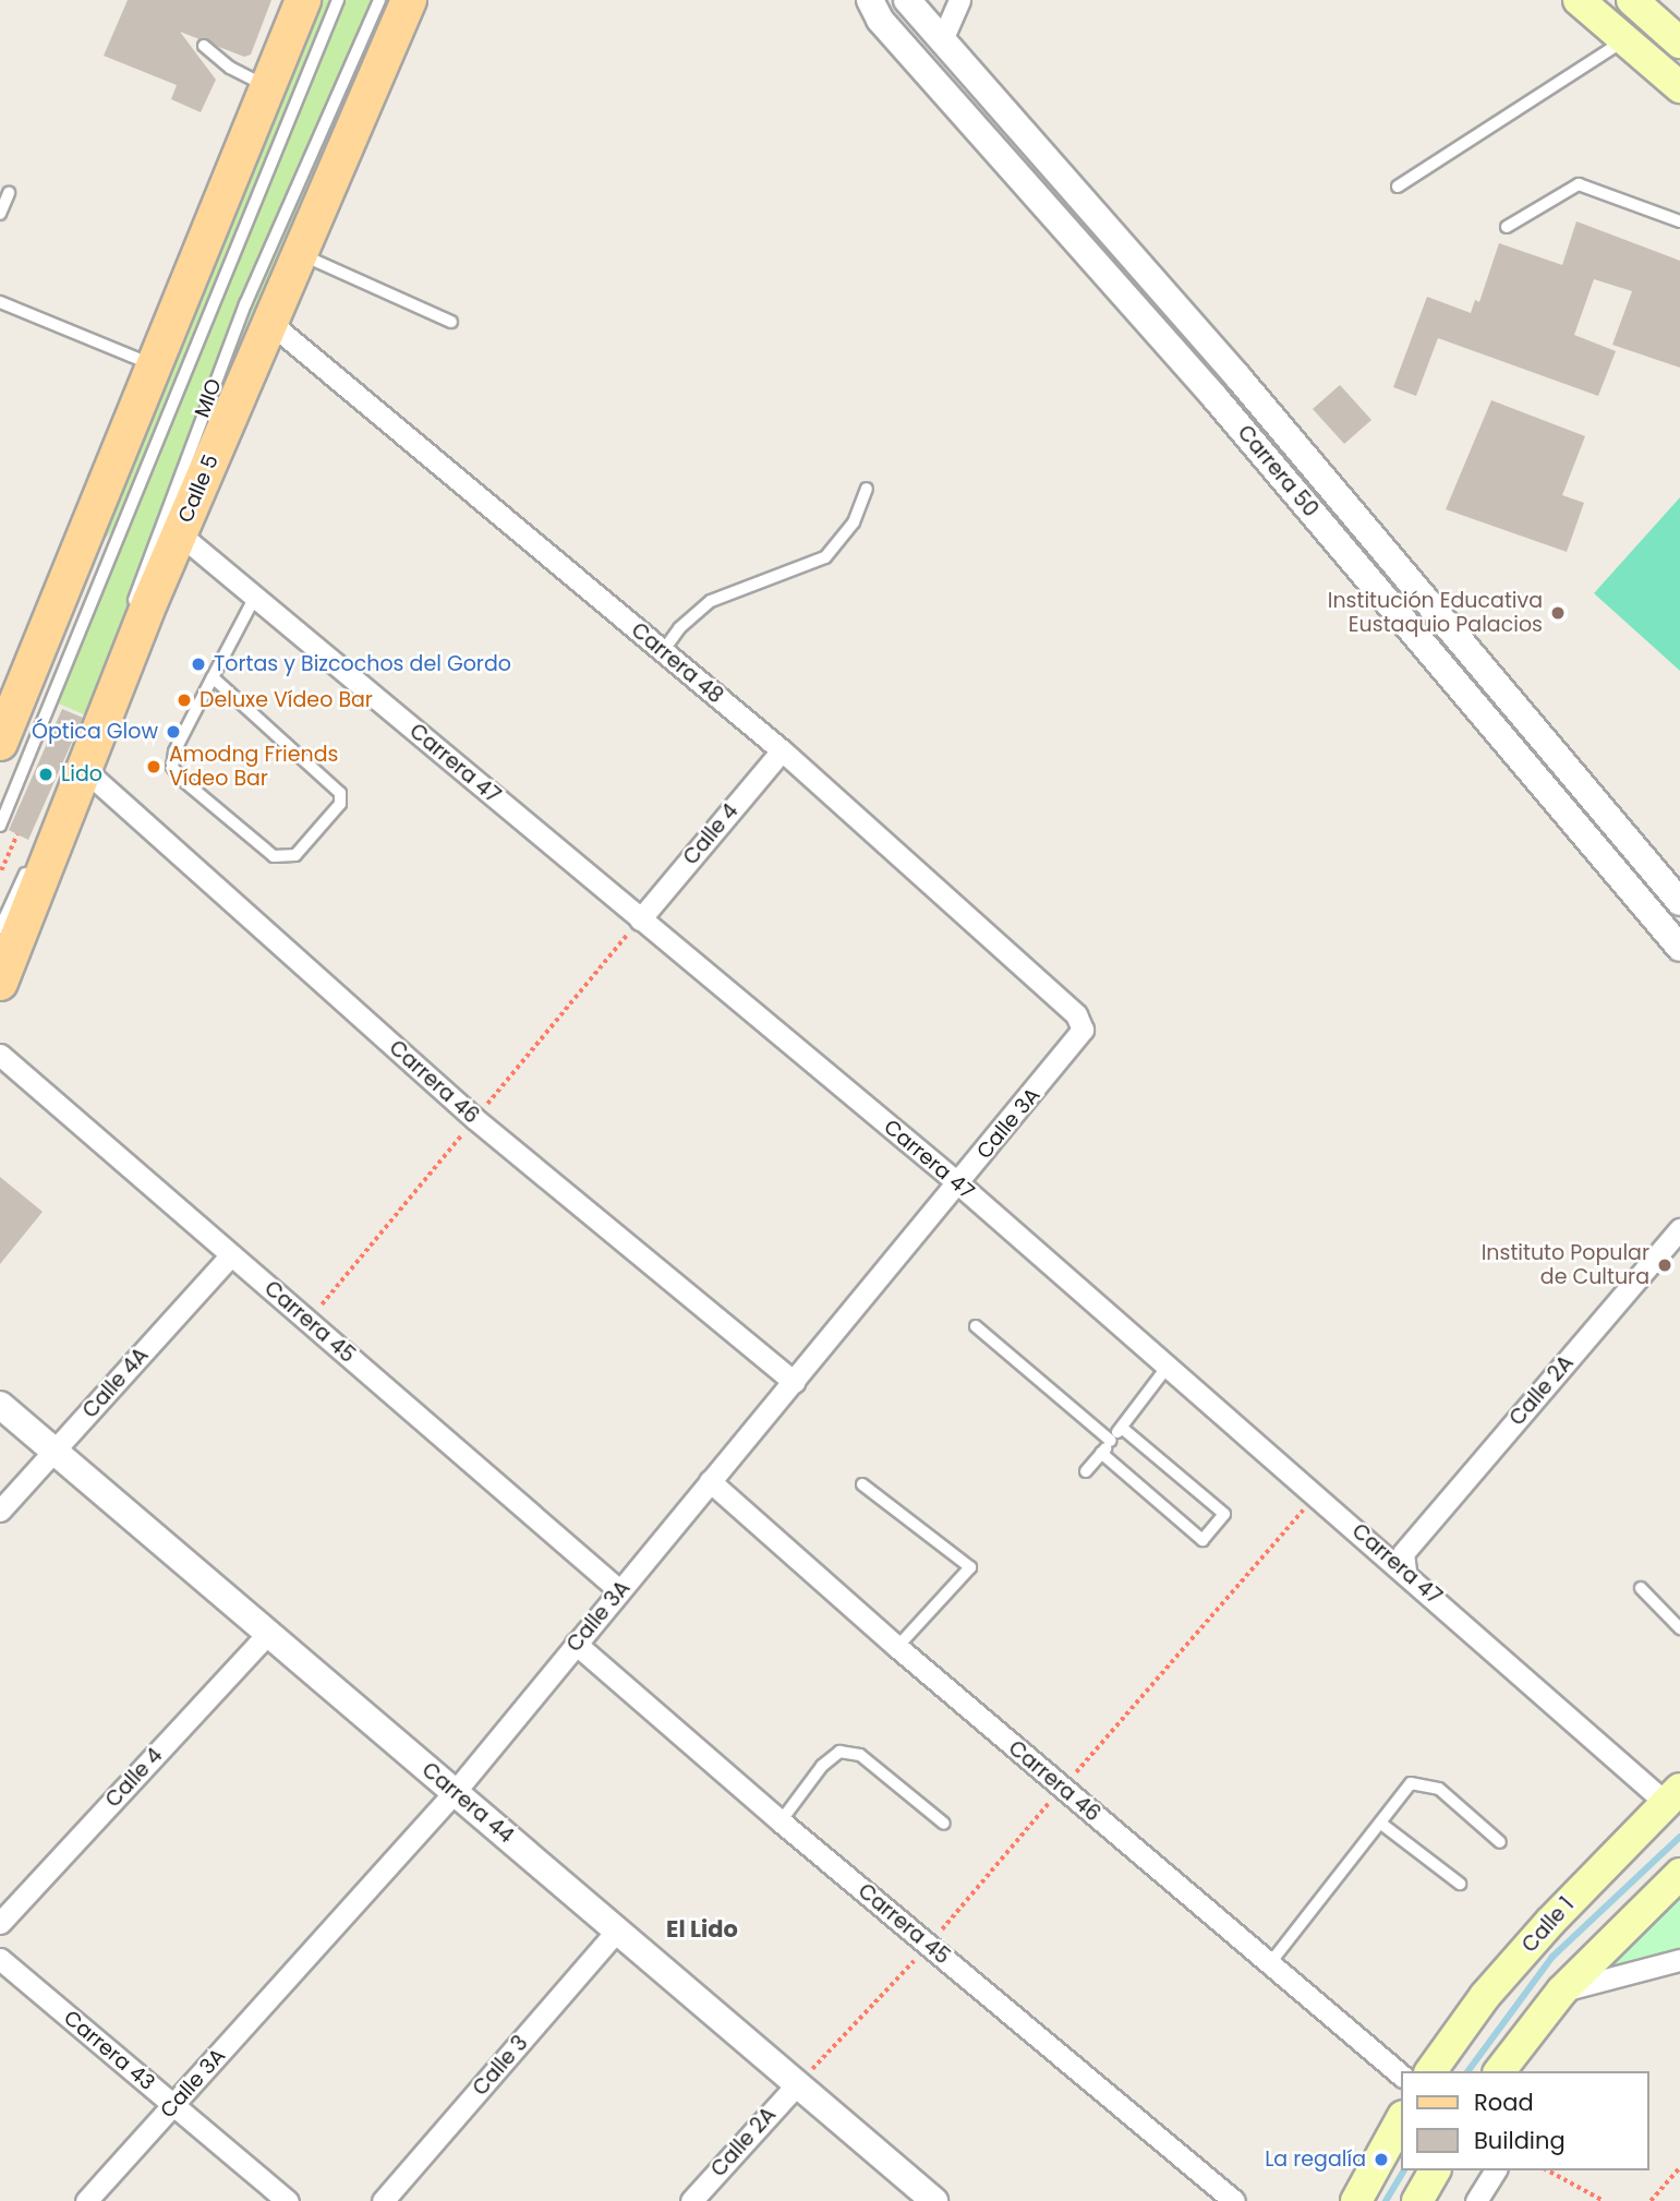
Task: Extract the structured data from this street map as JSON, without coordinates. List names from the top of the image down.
{
  "streets": {
    "main road": ["Calle 5", "Calle 1"],
    "street": [
      "Carrera 50",
      "Carrera 48",
      "Carrera 47",
      "Calle 4",
      "Carrera 46",
      "Calle 3A",
      "Carrera 45",
      "Calle 4A",
      "Calle 2A",
      "Carrera 44",
      "Carrera 43",
      "Calle 3"
    ],
    "lane": ["MIO"]
  },
  "crossings": [
    ["Calle 5", "Carrera 48"],
    ["Calle 5", "Carrera 47"],
    ["Calle 5", "Carrera 46"],
    ["Carrera 48", "Calle 4"],
    ["Carrera 48", "Calle 3A"],
    ["Carrera 47", "Calle 4"],
    ["Carrera 47", "Calle 3A"],
    ["Carrera 47", "Calle 2A"],
    ["Carrera 47", "Calle 1"],
    ["Calle 4", "Carrera 44"],
    ["Carrera 46", "Calle 3A"],
    ["Calle 3A", "Carrera 45"],
    ["Calle 3A", "Carrera 44"],
    ["Calle 3A", "Carrera 43"],
    ["Carrera 45", "Calle 4A"],
    ["Calle 4A", "Carrera 44"],
    ["Calle 2A", "Carrera 44"],
    ["Carrera 44", "Calle 3"]
  ],
  "districts": ["El Lido"],
  "places": [
    "Institución Educativa Eustaquio Palacios",
    "Tortas y Bizcochos del Gordo",
    "Deluxe Vídeo Bar",
    "Óptica Glow",
    "Amodng Friends Vídeo Bar",
    "Lido",
    "Instituto Popular de Cultura",
    "La regalía"
  ],
  "legend": ["Road", "Building"]
}
